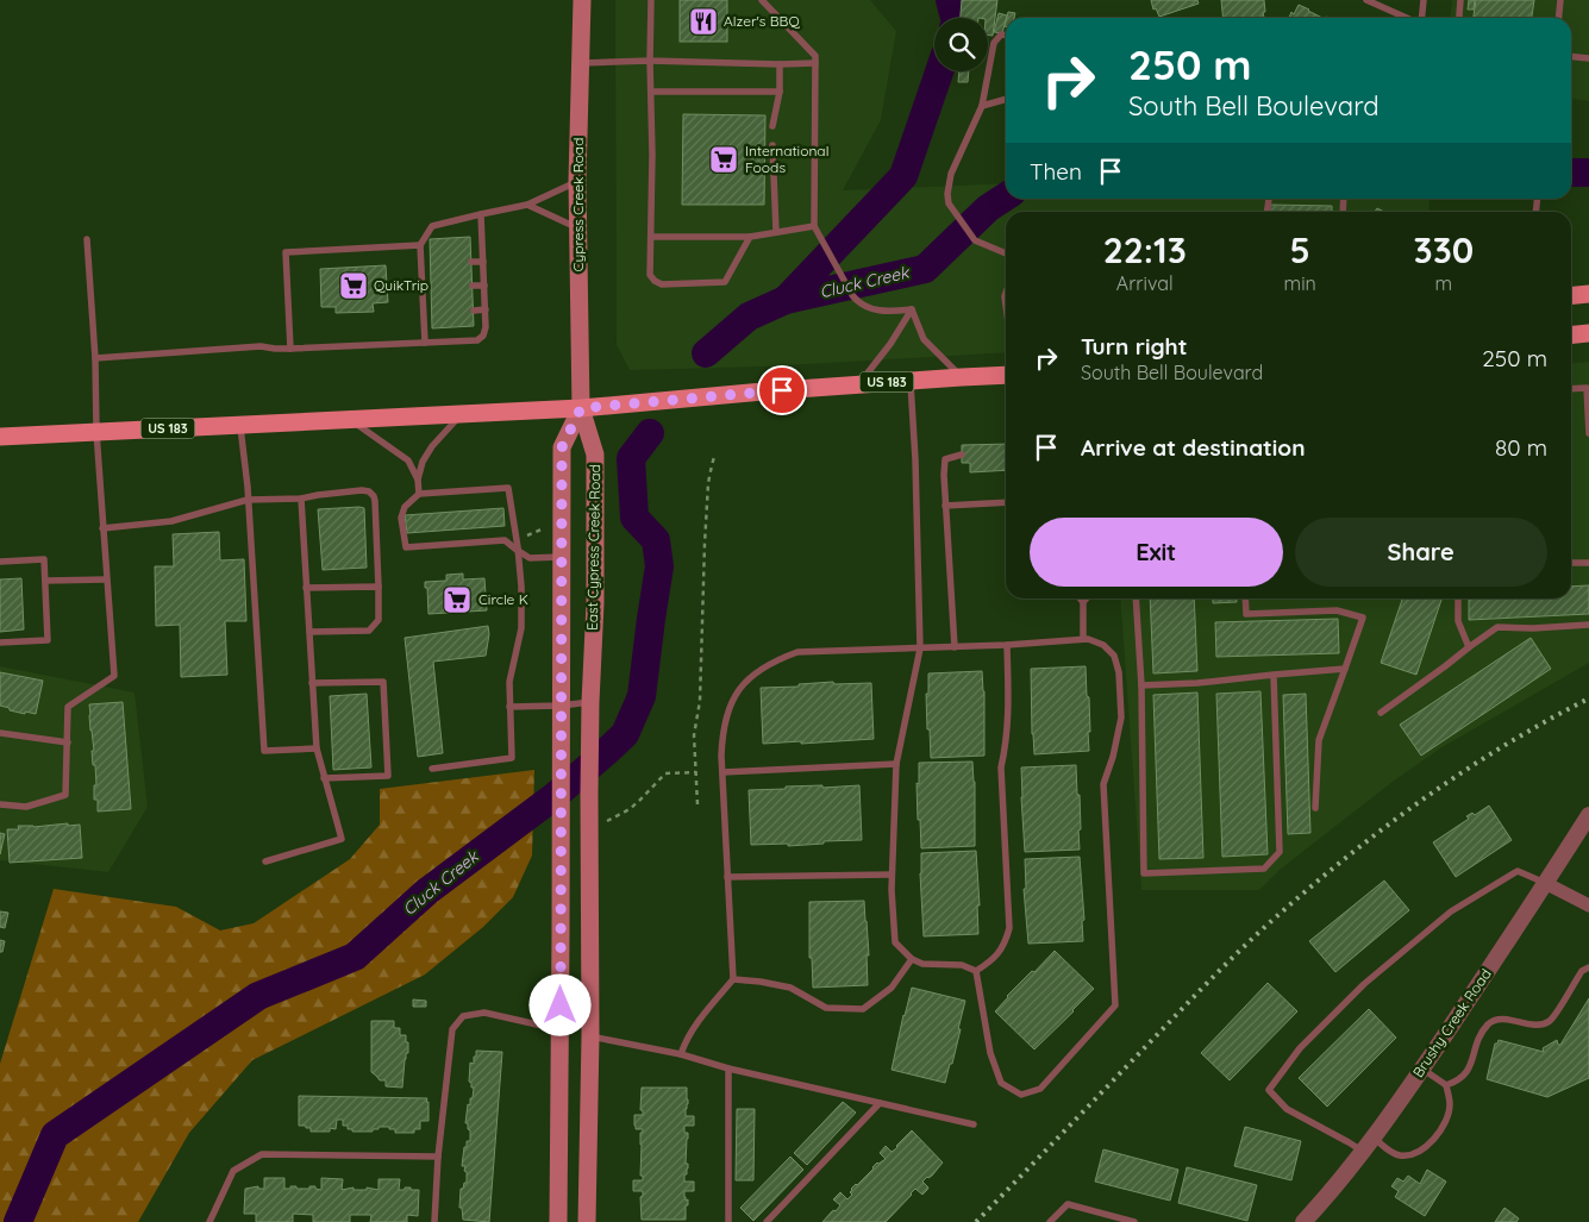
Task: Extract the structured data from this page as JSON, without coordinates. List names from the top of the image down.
{
  "streets": {
    "main road": ["Cypress Creek Road", "US 183", "East Cypress Creek Road"],
    "street": ["Brushy Creek Road"]
  },
  "crossings": [
    ["Cypress Creek Road", "US 183"],
    ["Cypress Creek Road", "East Cypress Creek Road"],
    ["US 183", "East Cypress Creek Road"]
  ],
  "water": ["Cluck Creek"],
  "places": {
    "restaurant": ["Alzer's BBQ"],
    "supermarket": ["International Foods", "QuikTrip", "Circle K"]
  },
  "page": {
    "turn": ["250 m", "South Bell Boulevard"],
    "then": "Then",
    "eta": [
      "22:13",
      "Arrival",
      "5",
      "min",
      "330",
      "m"
    ],
    "list": [
      {
        "name": "Turn right",
        "note": "South Bell Boulevard",
        "value": "250 m"
      },
      {
        "name": "Arrive at destination",
        "value": "80 m"
      }
    ],
    "buttons": ["Exit", "Share"]
  }
}
